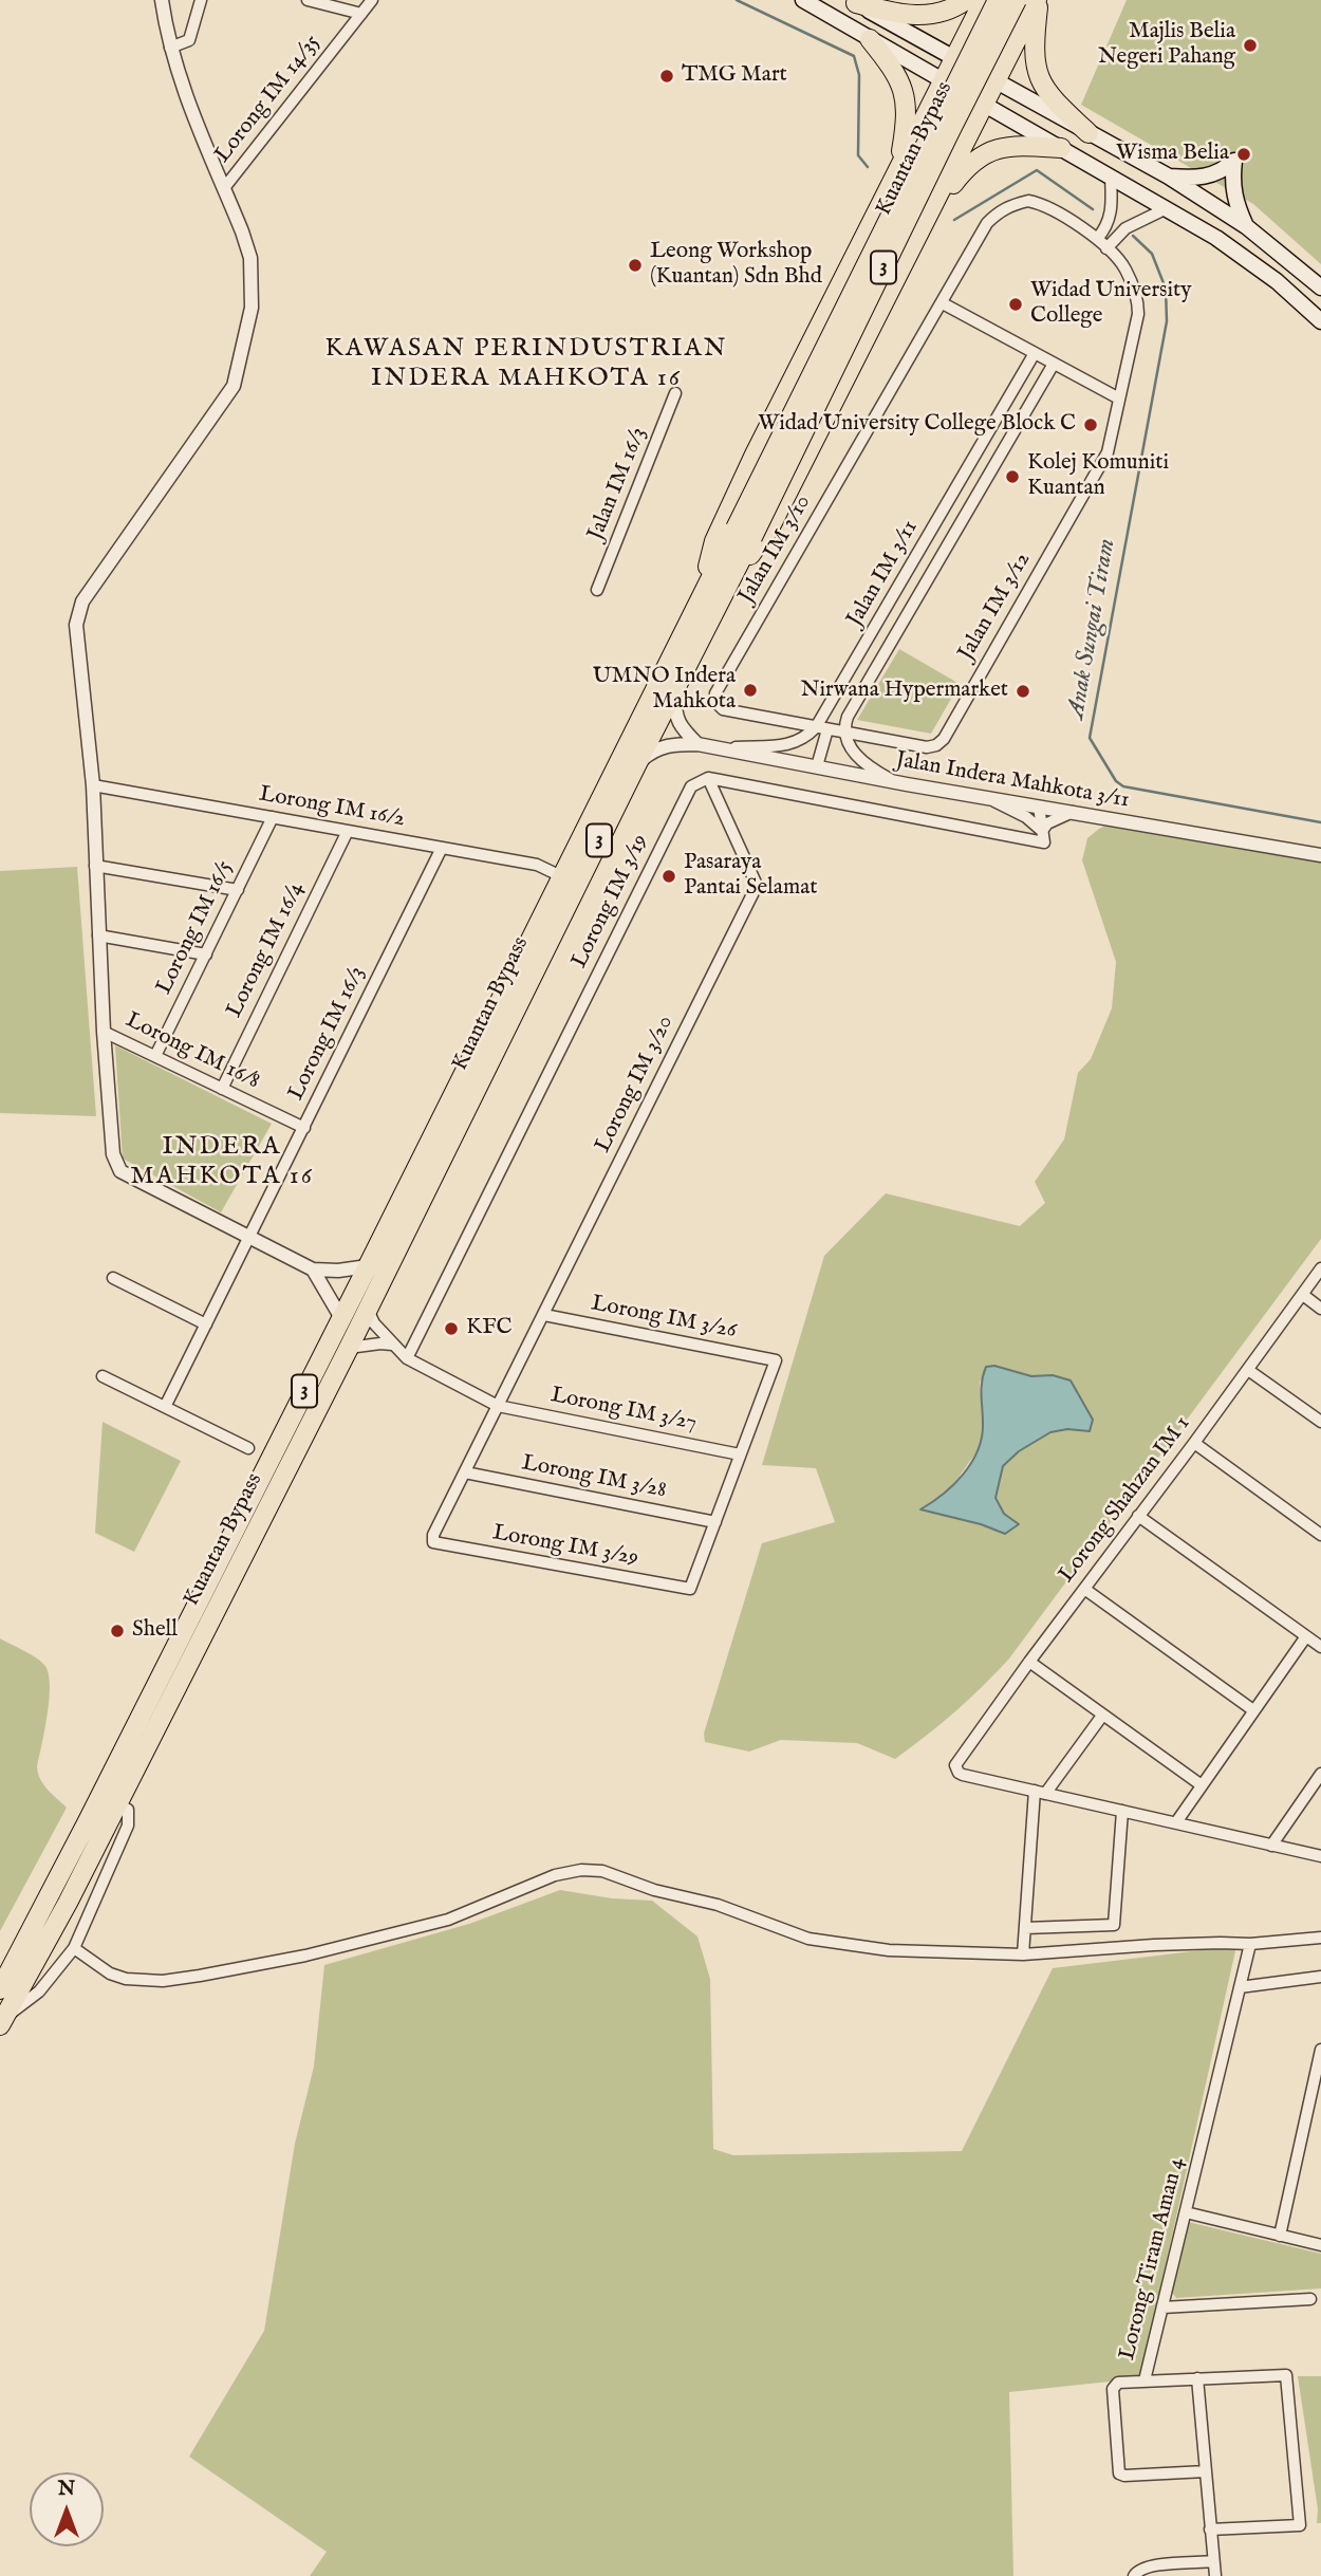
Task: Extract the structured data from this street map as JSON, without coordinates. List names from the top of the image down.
{
  "streets": {
    "highway": ["Kuantan Bypass", "3"],
    "street": [
      "Lorong IM 14/35",
      "Jalan IM 16/3",
      "Jalan IM 3/10",
      "Jalan IM 3/11",
      "Jalan IM 3/12",
      "Jalan Indera Mahkota 3/11",
      "Lorong IM 16/2",
      "Lorong IM 3/19",
      "Lorong IM 16/5",
      "Lorong IM 16/4",
      "Lorong IM 16/3",
      "Lorong IM 16/8",
      "Lorong IM 3/20",
      "Lorong IM 3/26",
      "Lorong IM 3/27",
      "Lorong IM 3/28",
      "Lorong Shahzan IM 1",
      "Lorong IM 3/29",
      "Lorong Tiram Aman 4"
    ]
  },
  "crossings": [
    ["Kuantan Bypass", "Jalan Indera Mahkota 3/11"],
    ["Kuantan Bypass", "Lorong IM 16/2"],
    ["Kuantan Bypass", "Lorong IM 3/27"],
    ["Jalan IM 3/10", "Jalan IM 3/11"],
    ["Jalan IM 3/10", "Jalan IM 3/12"],
    ["Jalan IM 3/11", "Jalan IM 3/12"],
    ["Jalan IM 3/11", "Jalan Indera Mahkota 3/11"],
    ["Lorong IM 16/2", "Lorong IM 16/5"],
    ["Lorong IM 16/2", "Lorong IM 16/4"],
    ["Lorong IM 16/2", "Lorong IM 16/3"],
    ["Lorong IM 3/19", "Lorong IM 3/20"],
    ["Lorong IM 3/19", "Lorong IM 3/27"],
    ["Lorong IM 16/5", "Lorong IM 16/8"],
    ["Lorong IM 16/4", "Lorong IM 16/8"],
    ["Lorong IM 16/3", "Lorong IM 16/8"],
    ["Lorong IM 3/20", "Lorong IM 3/26"],
    ["Lorong IM 3/20", "Lorong IM 3/27"],
    ["Lorong IM 3/20", "Lorong IM 3/28"],
    ["Lorong IM 3/20", "Lorong IM 3/29"],
    ["Lorong IM 3/26", "Lorong IM 3/27"],
    ["Lorong IM 3/28", "Lorong IM 3/29"]
  ],
  "districts": ["KAWASAN PERINDUSTRIAN INDERA MAHKOTA 16", "INDERA MAHKOTA 16"],
  "water": ["Anak Sungai Tiram"],
  "places": [
    "Majlis Belia Negeri Pahang",
    "TMG Mart",
    "Wisma Belia",
    "Leong Workshop (Kuantan) Sdn Bhd",
    "Widad University College",
    "Widad University College Block C",
    "Kolej Komuniti Kuantan",
    "UMNO Indera Mahkota",
    "Nirwana Hypermarket",
    "Pasaraya Pantai Selamat",
    "KFC",
    "Shell"
  ],
  "north": "top"
}
